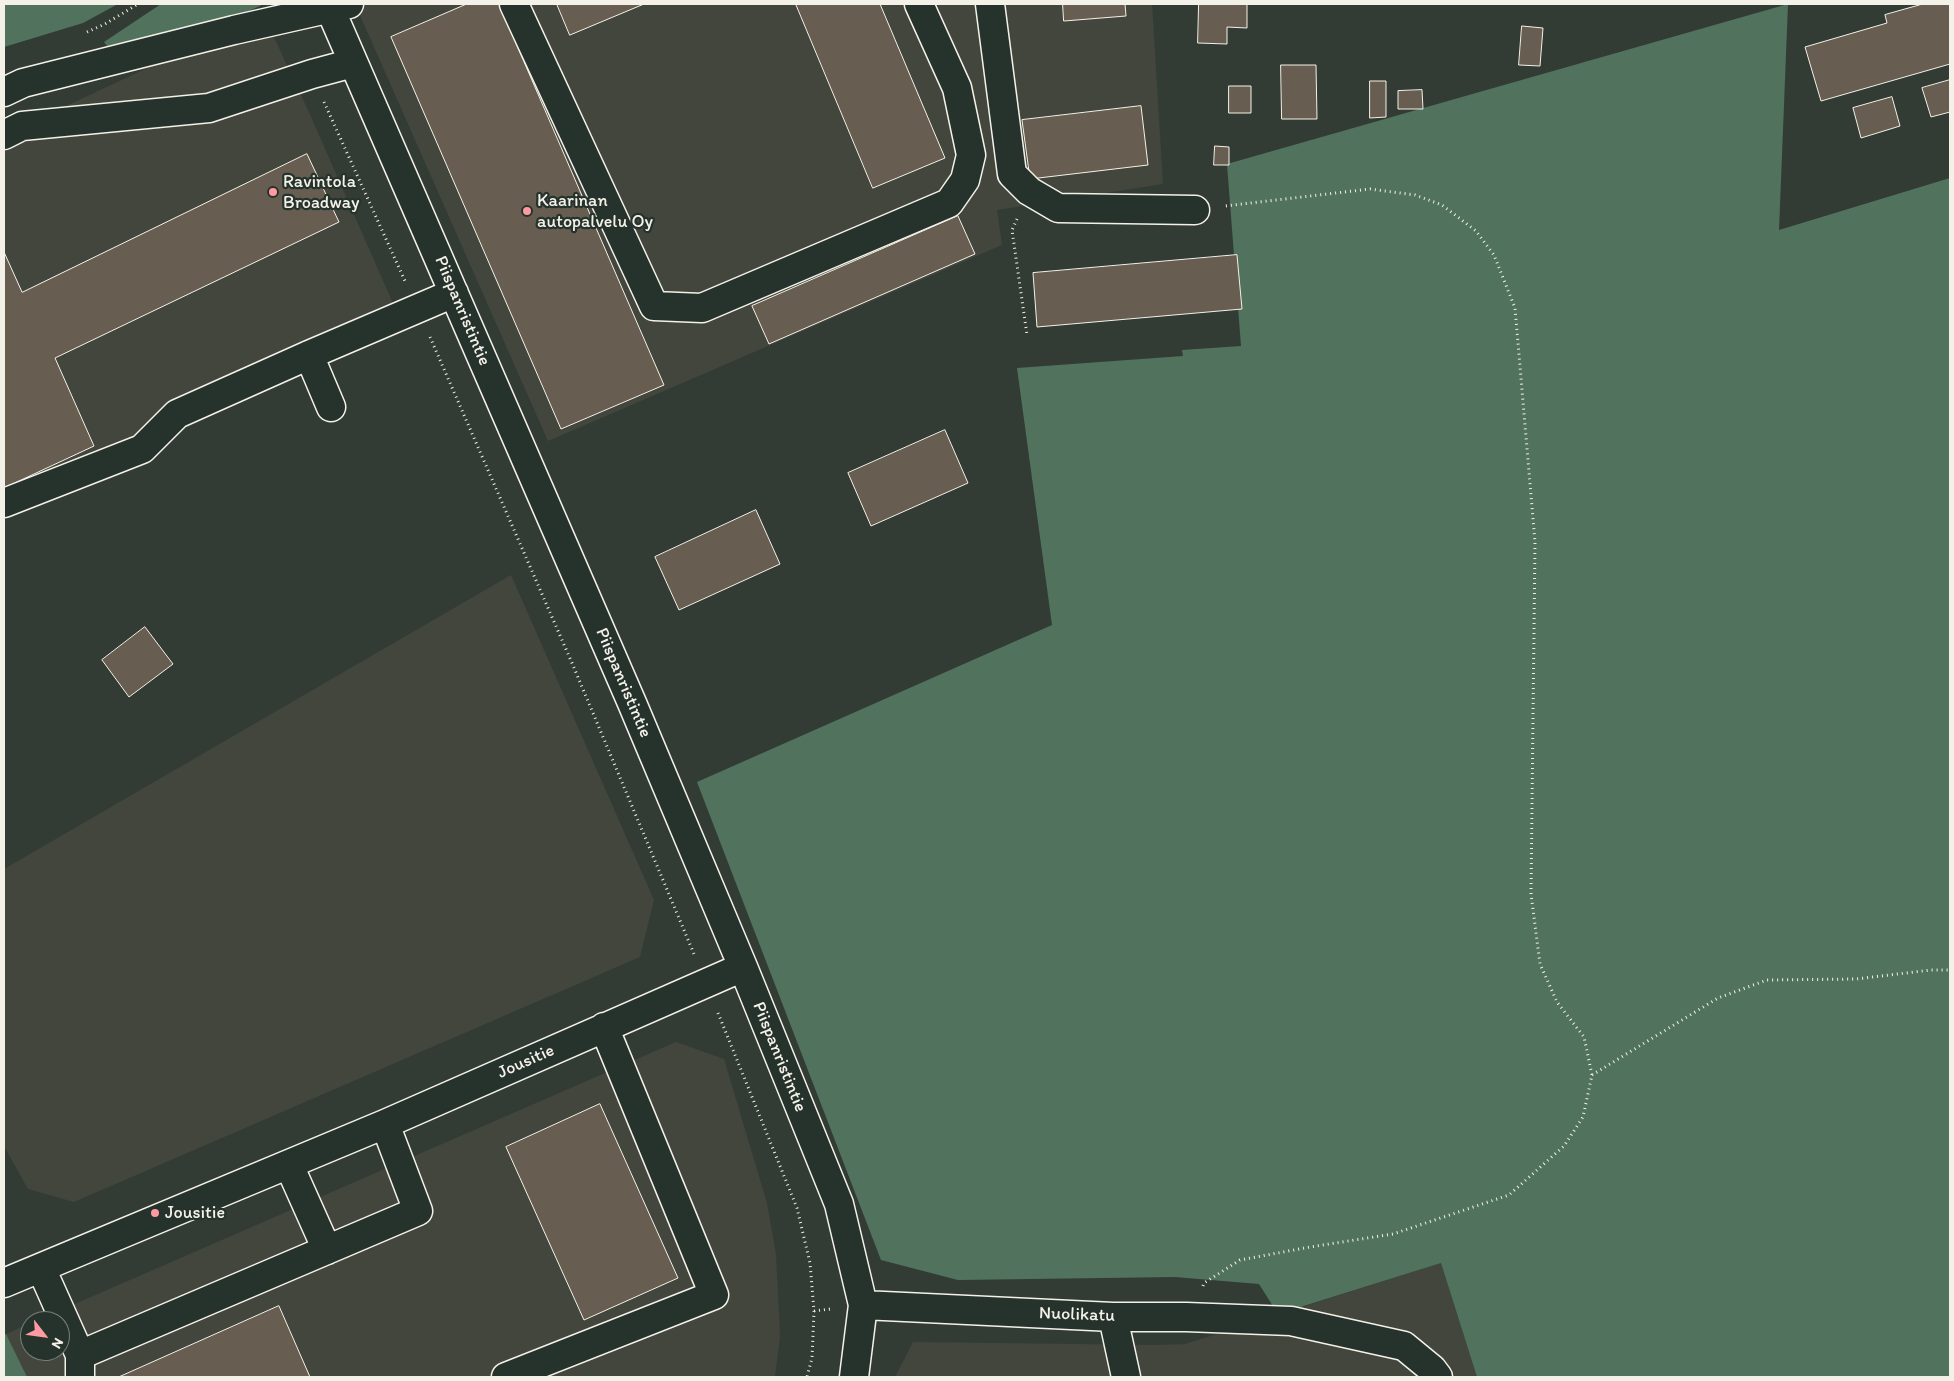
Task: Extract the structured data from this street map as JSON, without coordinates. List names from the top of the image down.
{
  "streets": {
    "street": ["Piispanristintie", "Jousitie", "Nuolikatu"]
  },
  "crossings": [
    ["Piispanristintie", "Jousitie"],
    ["Piispanristintie", "Nuolikatu"]
  ],
  "places": ["Ravintola Broadway", "Kaarinan autopalvelu Oy", "Jousitie"],
  "north": "bottom right"
}
